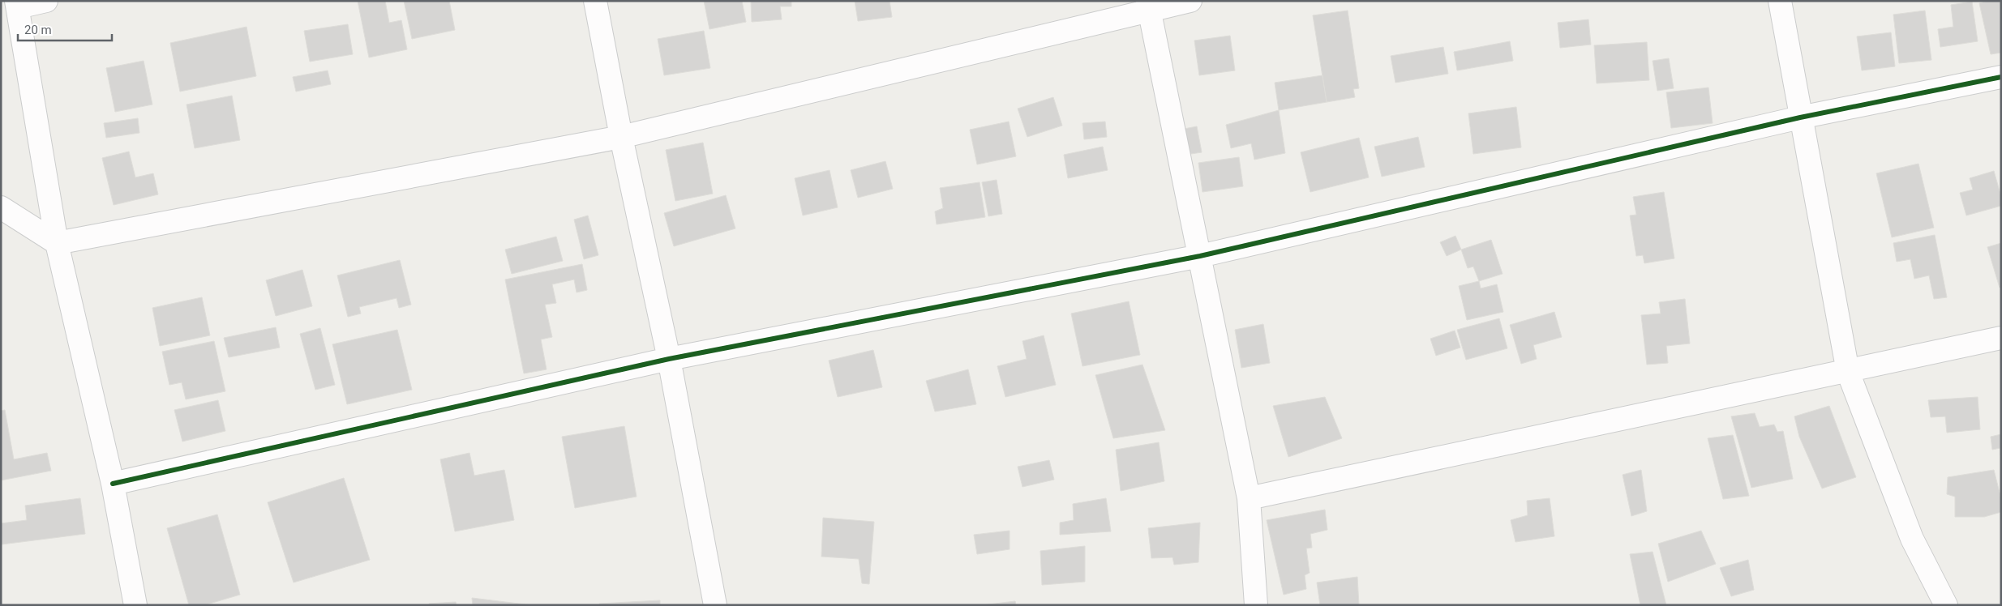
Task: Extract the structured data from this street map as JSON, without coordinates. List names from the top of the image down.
{
  "scale_bar": "20 m"
}
